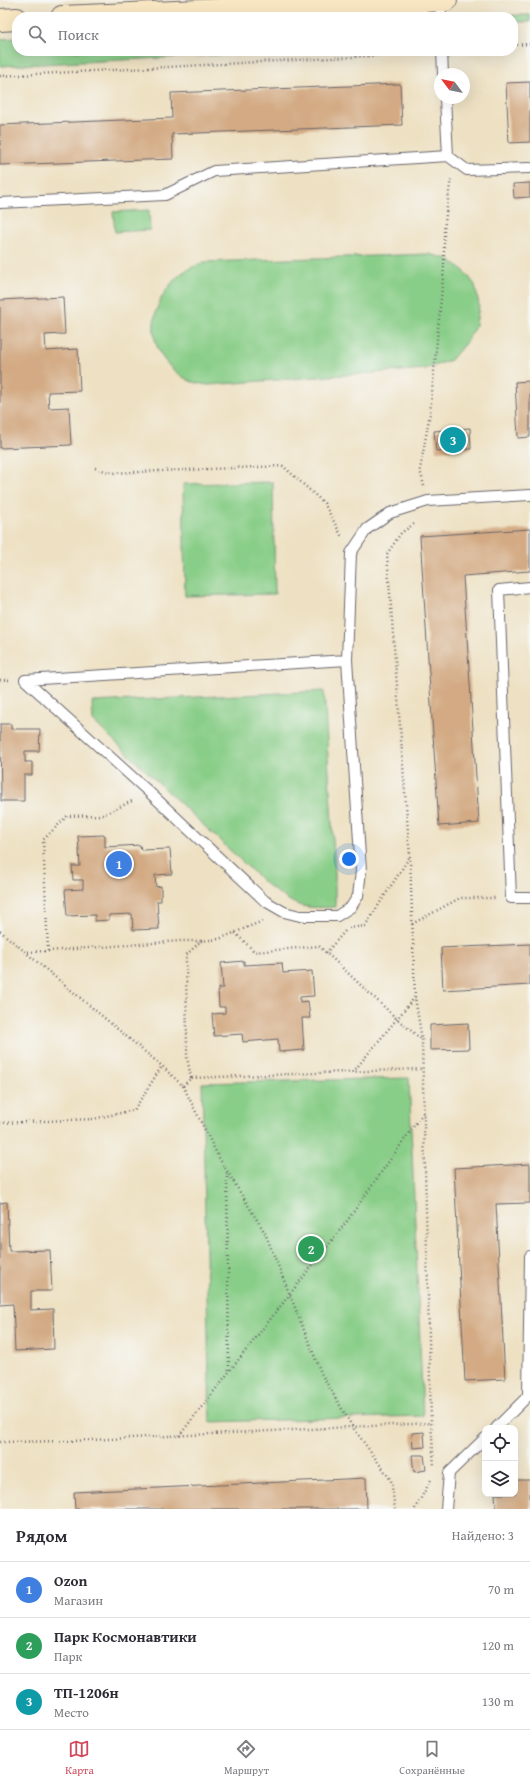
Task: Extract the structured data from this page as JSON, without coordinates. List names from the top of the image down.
{
  "north": "top left",
  "page": {
    "search": "Поиск",
    "pins": ["3", "1", "2"],
    "heading": ["Рядом", "Найдено: 3"],
    "list": [
      {
        "mark": "1",
        "name": "Ozon",
        "note": "Магазин",
        "value": "70 m"
      },
      {
        "mark": "2",
        "name": "Парк Космонавтики",
        "note": "Парк",
        "value": "120 m"
      },
      {
        "mark": "3",
        "name": "ТП-1206н",
        "note": "Место",
        "value": "130 m"
      }
    ],
    "nav": ["Карта", "Маршрут", "Сохранённые"]
  }
}
